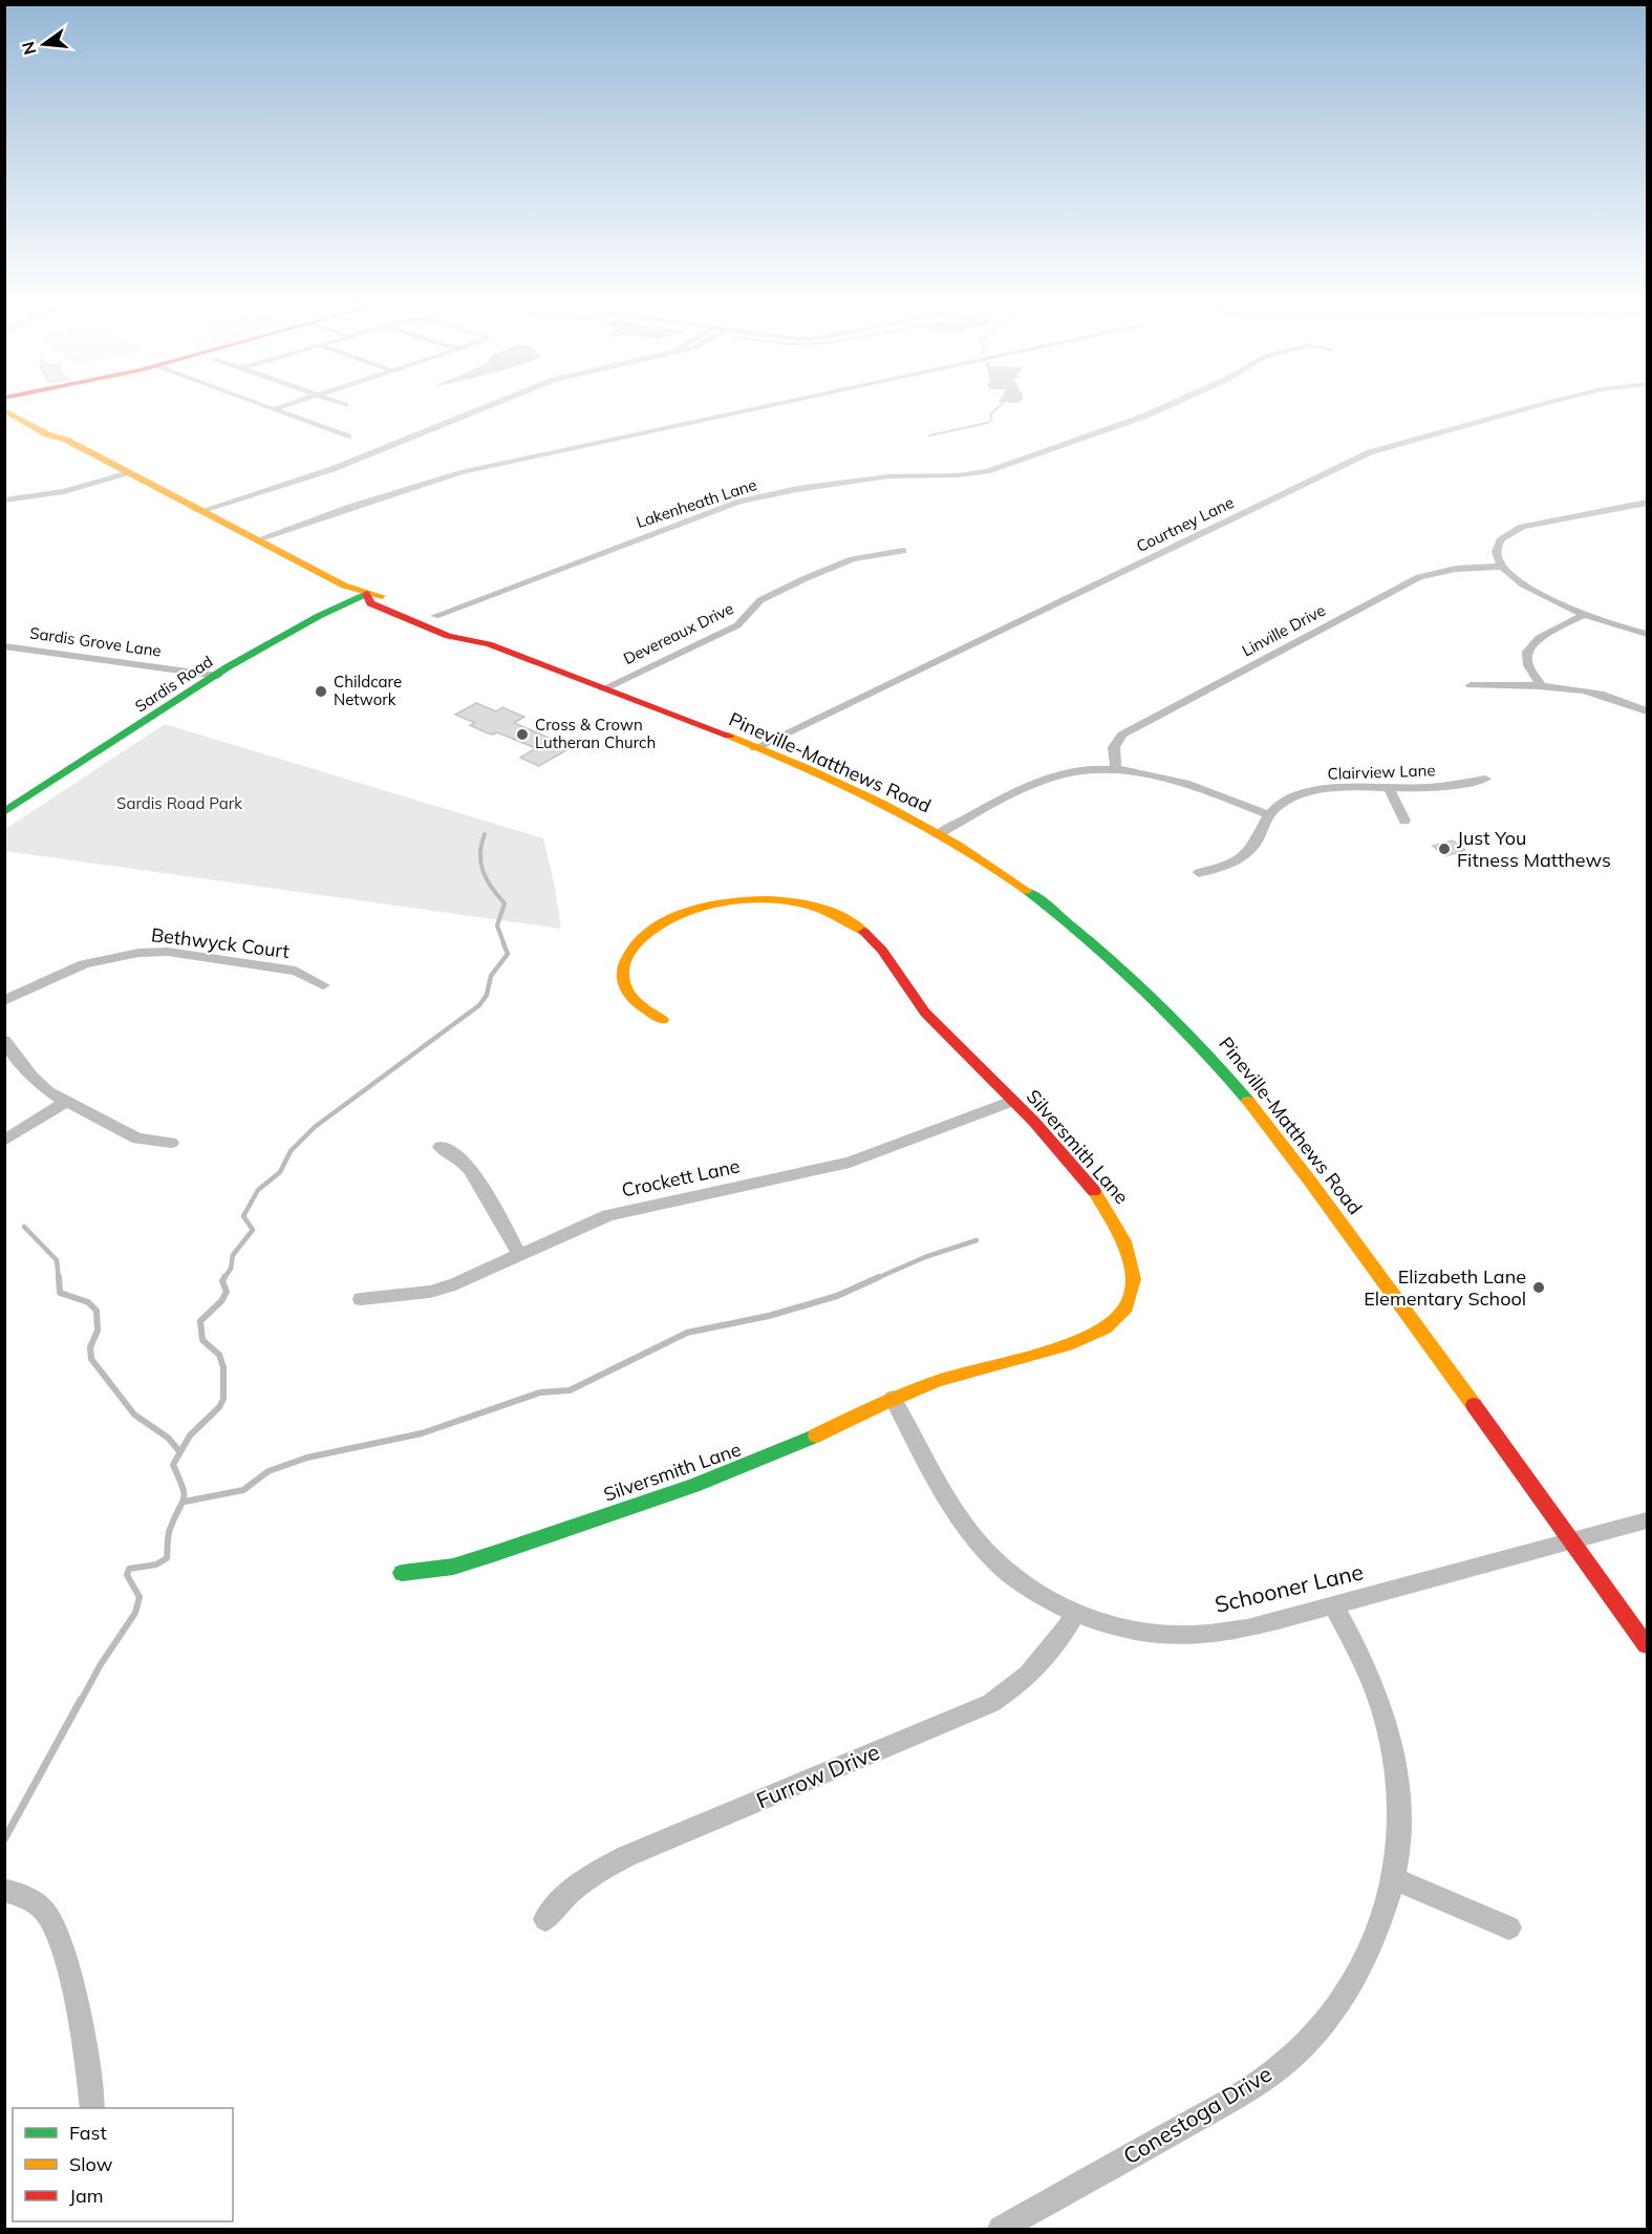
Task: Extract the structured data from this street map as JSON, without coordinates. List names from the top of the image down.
{
  "streets": {
    "main road": ["Sardis Road", "Pineville-Matthews Road", "Silversmith Lane"],
    "street": [
      "Lakenheath Lane",
      "Courtney Lane",
      "Linville Drive",
      "Devereaux Drive",
      "Sardis Grove Lane",
      "Clairview Lane",
      "Bethwyck Court",
      "Crockett Lane",
      "Schooner Lane",
      "Furrow Drive",
      "Conestoga Drive"
    ]
  },
  "crossings": [
    ["Lakenheath Lane", "Pineville-Matthews Road"],
    ["Courtney Lane", "Pineville-Matthews Road"],
    ["Devereaux Drive", "Pineville-Matthews Road"],
    ["Sardis Grove Lane", "Sardis Road"],
    ["Sardis Road", "Pineville-Matthews Road"],
    ["Pineville-Matthews Road", "Schooner Lane"],
    ["Silversmith Lane", "Crockett Lane"],
    ["Silversmith Lane", "Schooner Lane"],
    ["Schooner Lane", "Furrow Drive"],
    ["Schooner Lane", "Conestoga Drive"]
  ],
  "parks": ["Sardis Road Park"],
  "places": [
    "Childcare Network",
    "Cross & Crown Lutheran Church",
    "Just You Fitness Matthews",
    "Elizabeth Lane Elementary School"
  ],
  "legend": ["Fast", "Slow", "Jam"],
  "north": "left"
}
